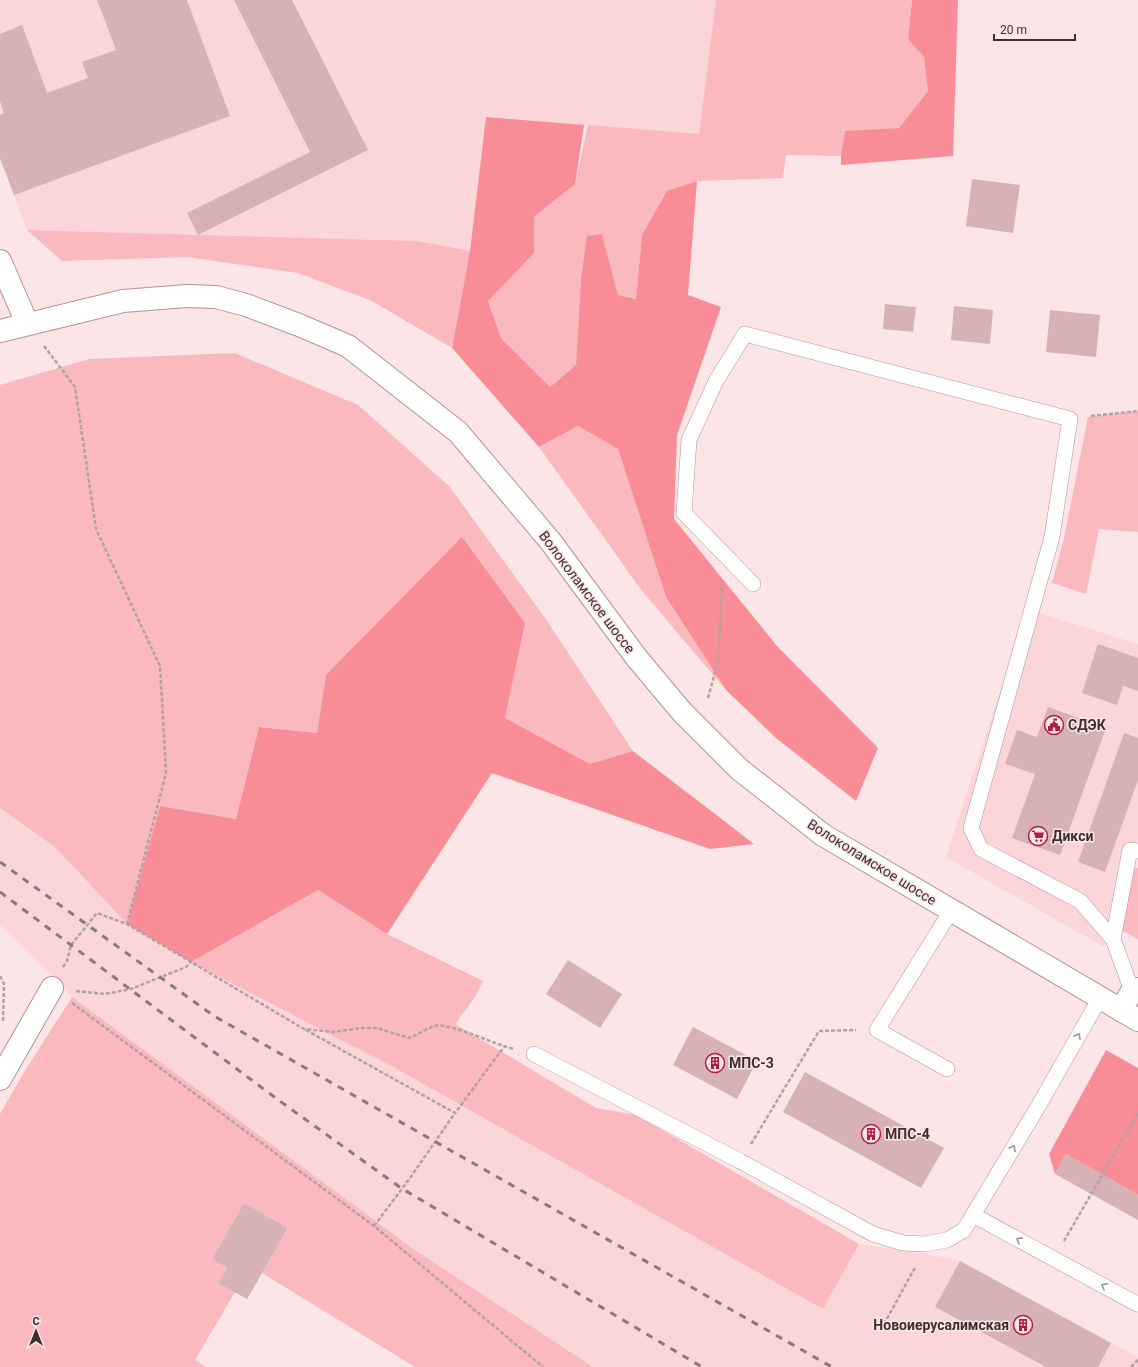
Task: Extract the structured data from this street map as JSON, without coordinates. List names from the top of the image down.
{
  "streets": {
    "main road": ["Волоколамское шоссе"]
  },
  "places": {
    "public building": ["СДЭК"],
    "supermarket": ["Дикси"],
    "building": ["МПС-3", "МПС-4", "Новоиерусалимская"]
  },
  "scale_bar": "20 m",
  "north": "top"
}
